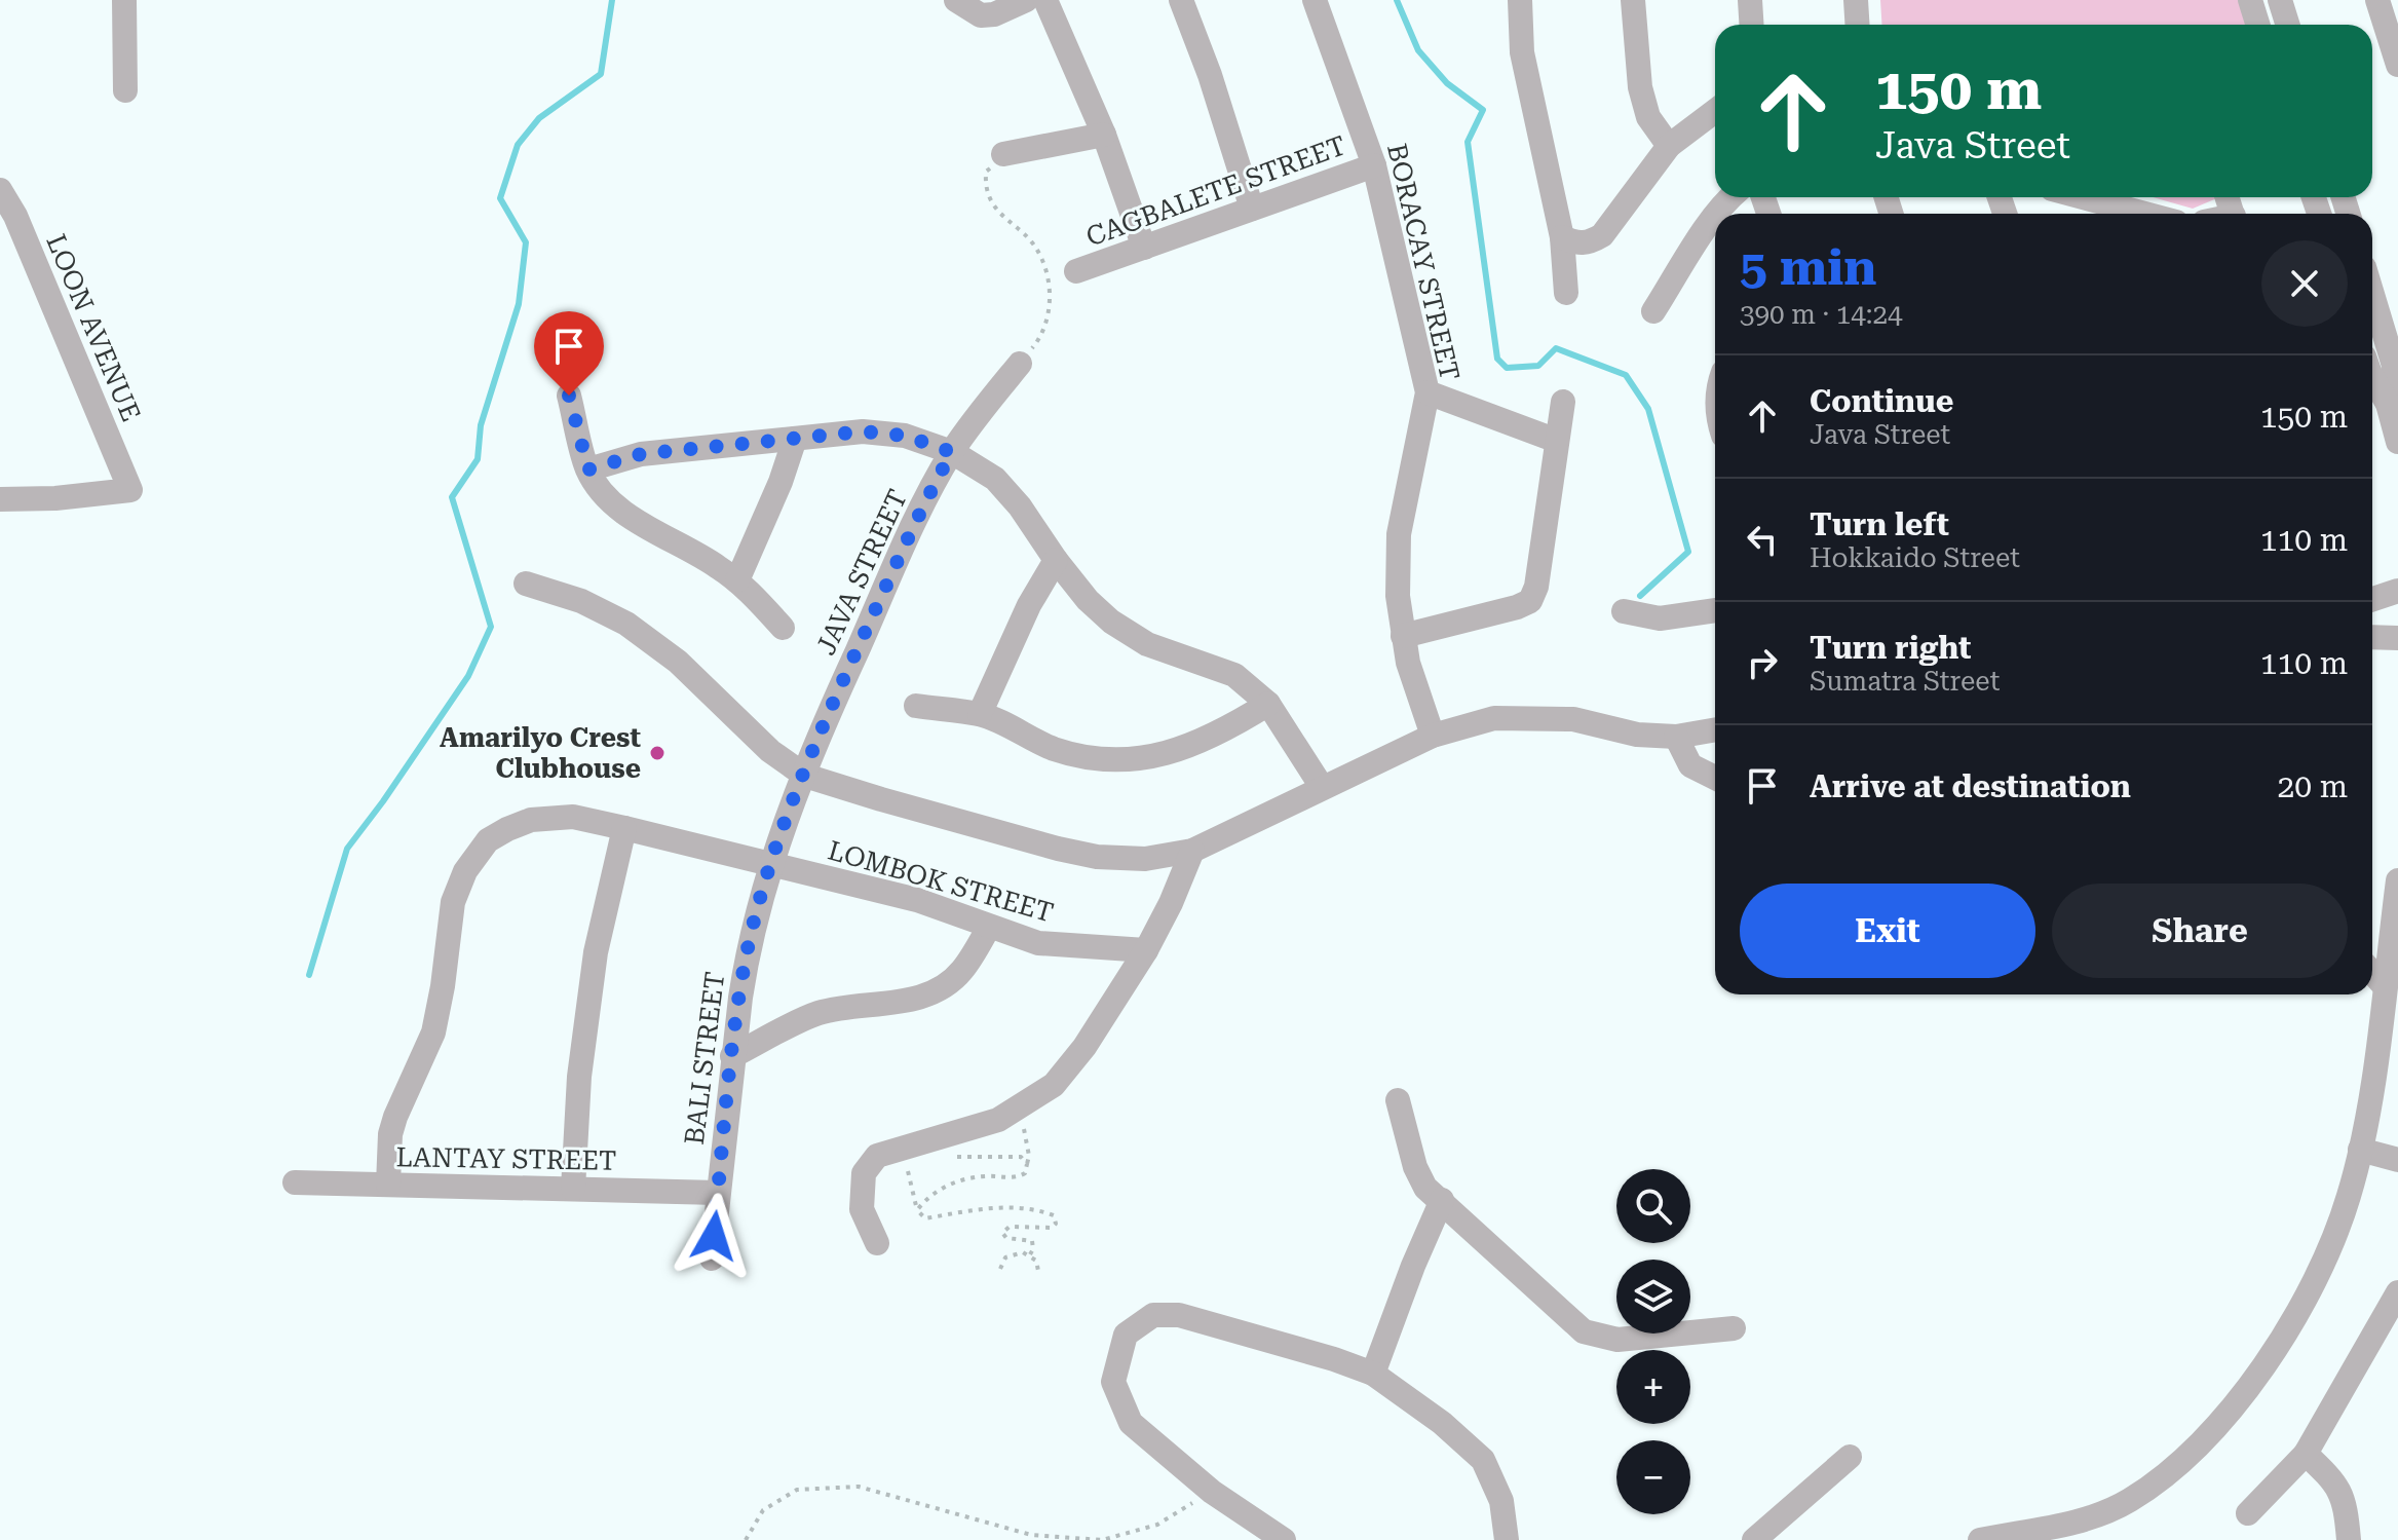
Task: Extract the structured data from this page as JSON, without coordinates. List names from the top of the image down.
{
  "streets": {
    "street": [
      "CAGBALETE STREET",
      "BORACAY STREET",
      "LOON AVENUE",
      "JAVA STREET",
      "LOMBOK STREET",
      "BALI STREET",
      "LANTAY STREET"
    ]
  },
  "crossings": [
    ["CAGBALETE STREET", "BORACAY STREET"],
    ["JAVA STREET", "BALI STREET"],
    ["LOMBOK STREET", "BALI STREET"],
    ["LOMBOK STREET", "LANTAY STREET"],
    ["BALI STREET", "LANTAY STREET"]
  ],
  "places": ["Amarilyo Crest Clubhouse"],
  "page": {
    "turn": ["150 m", "Java Street"],
    "heading": ["5 min", "390 m · 14:24"],
    "list": [
      {
        "name": "Continue",
        "note": "Java Street",
        "value": "150 m"
      },
      {
        "name": "Turn left",
        "note": "Hokkaido Street",
        "value": "110 m"
      },
      {
        "name": "Turn right",
        "note": "Sumatra Street",
        "value": "110 m"
      },
      {
        "name": "Arrive at destination",
        "value": "20 m"
      }
    ],
    "buttons": ["Exit", "Share"],
    "map_buttons": ["+", "−"]
  }
}
